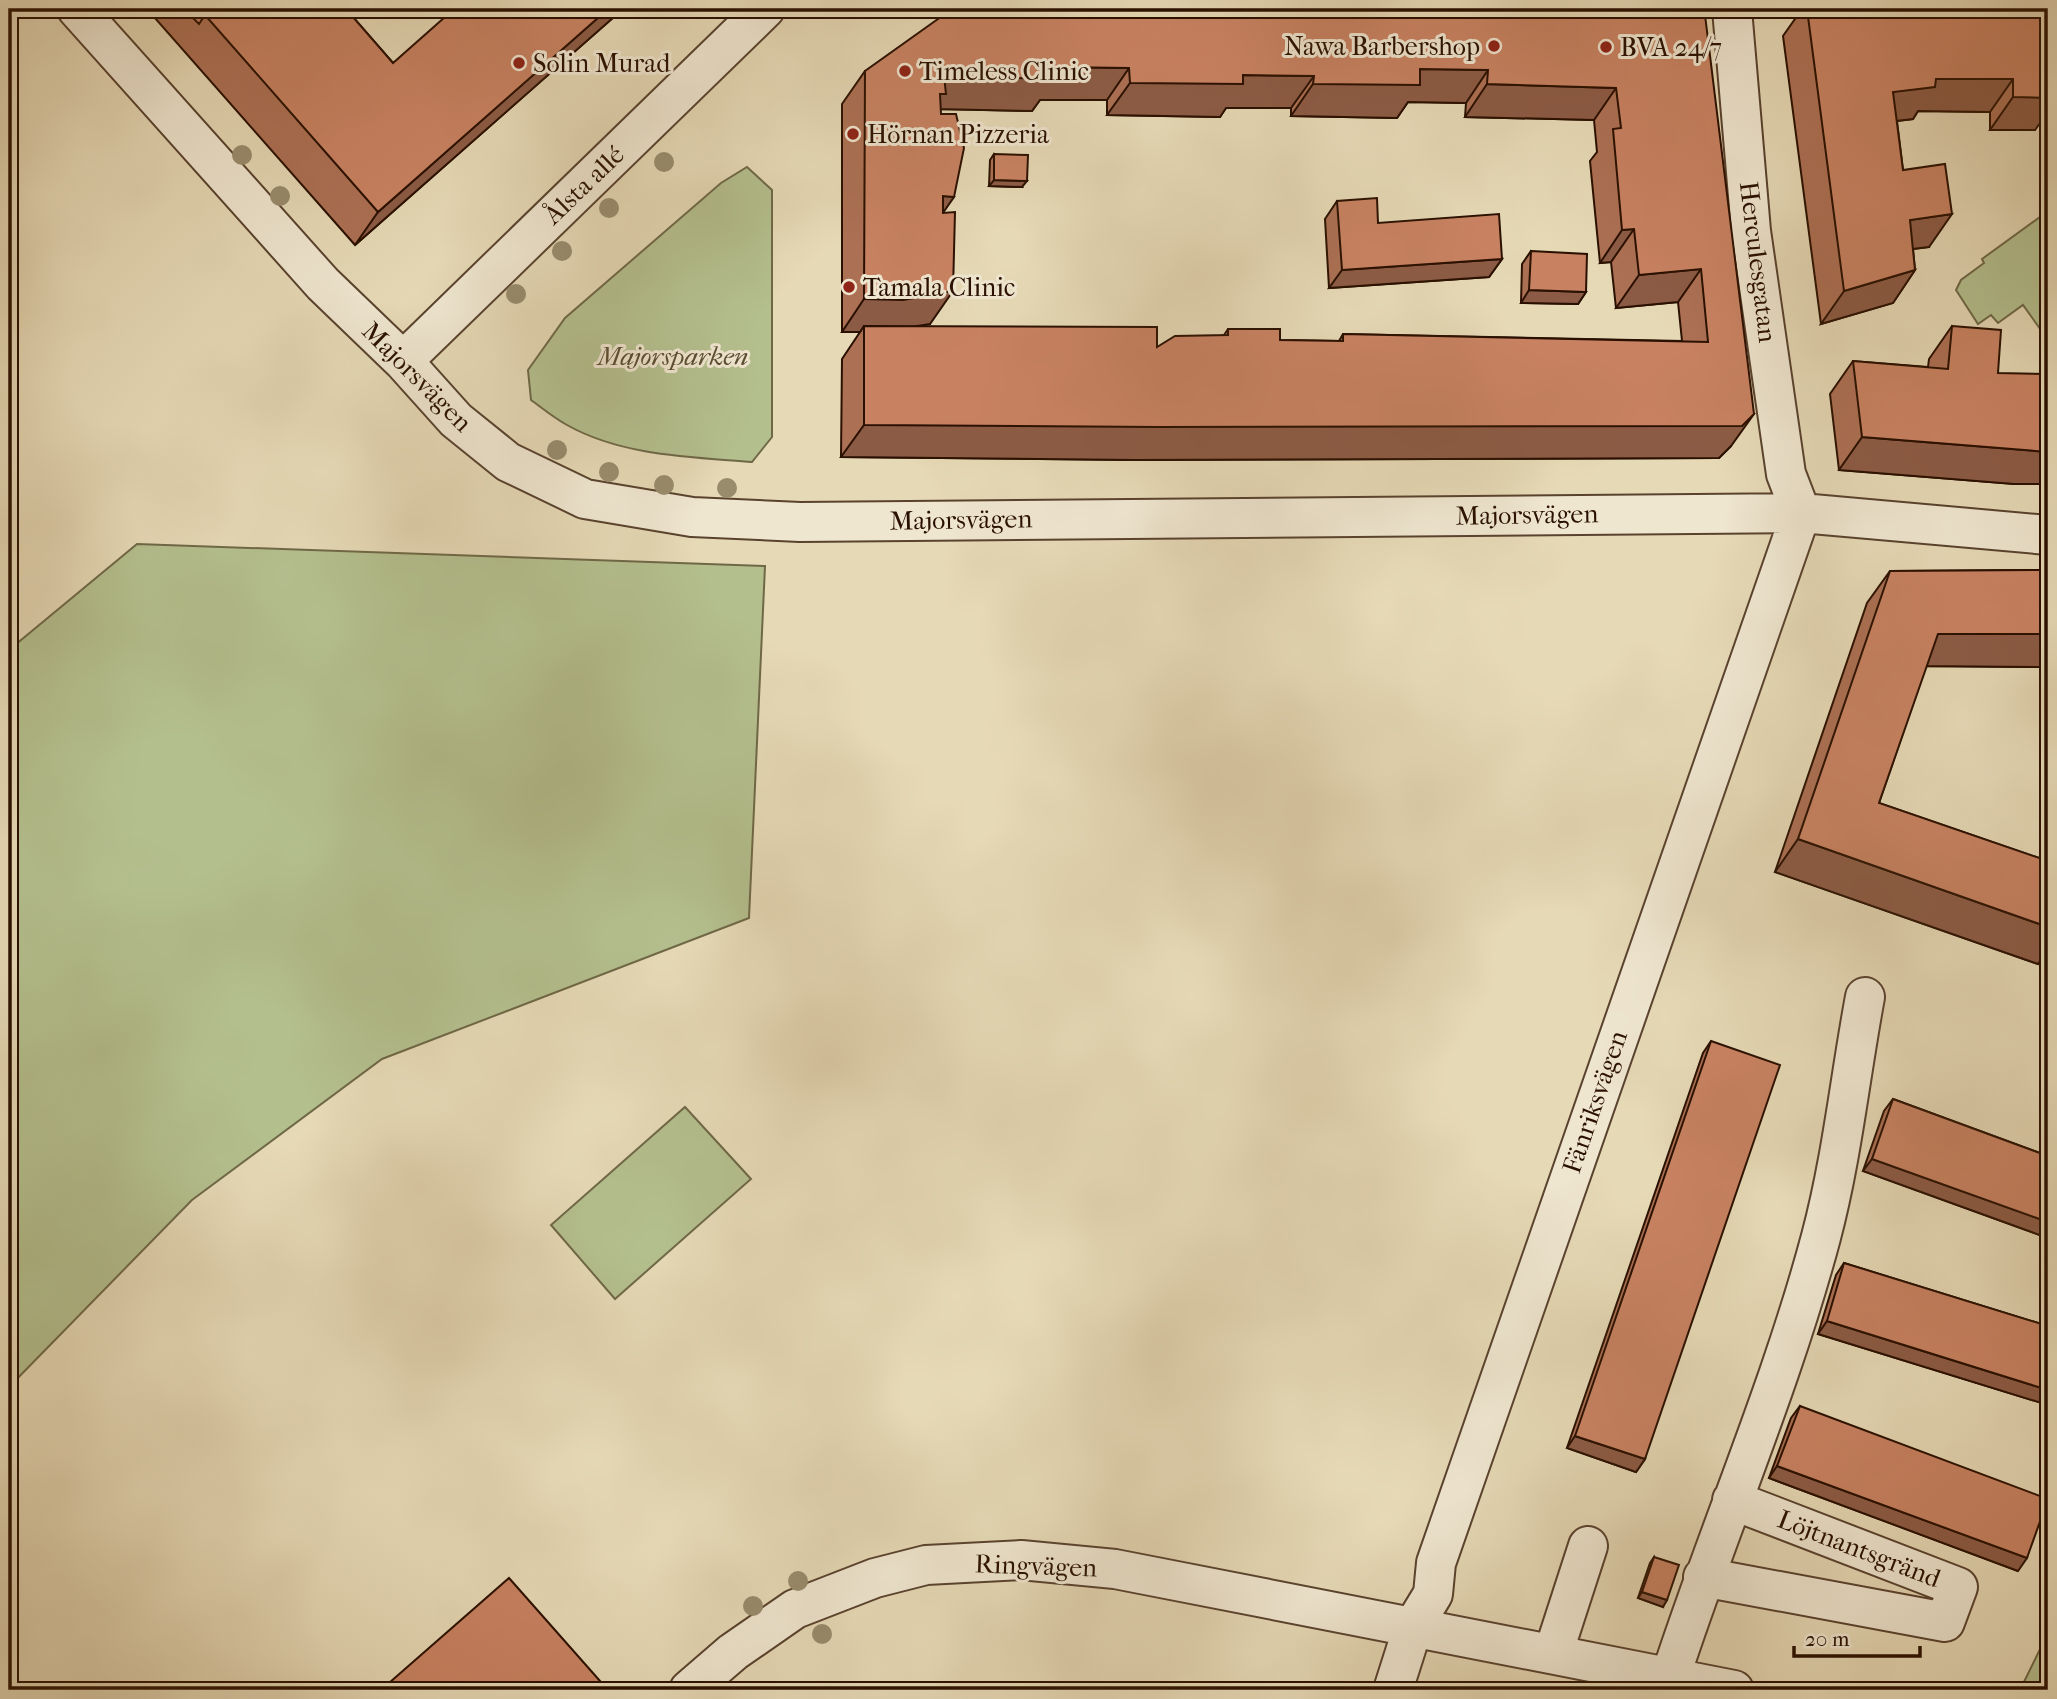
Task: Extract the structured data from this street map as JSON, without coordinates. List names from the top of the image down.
{
  "streets": {
    "street": [
      "Ålsta allé",
      "Herculesgatan",
      "Majorsvägen",
      "Fänriksvägen",
      "Löjtnantsgränd",
      "Ringvägen"
    ]
  },
  "crossings": [
    ["Ålsta allé", "Majorsvägen"],
    ["Herculesgatan", "Majorsvägen"],
    ["Herculesgatan", "Fänriksvägen"],
    ["Majorsvägen", "Fänriksvägen"],
    ["Fänriksvägen", "Ringvägen"]
  ],
  "parks": ["Majorsparken"],
  "places": [
    "Nawa Barbershop",
    "BVA 24/7",
    "Solin Murad",
    "Timeless Clinic",
    "Hörnan Pizzeria",
    "Tamala Clinic"
  ],
  "scale_bar": "20 m"
}
